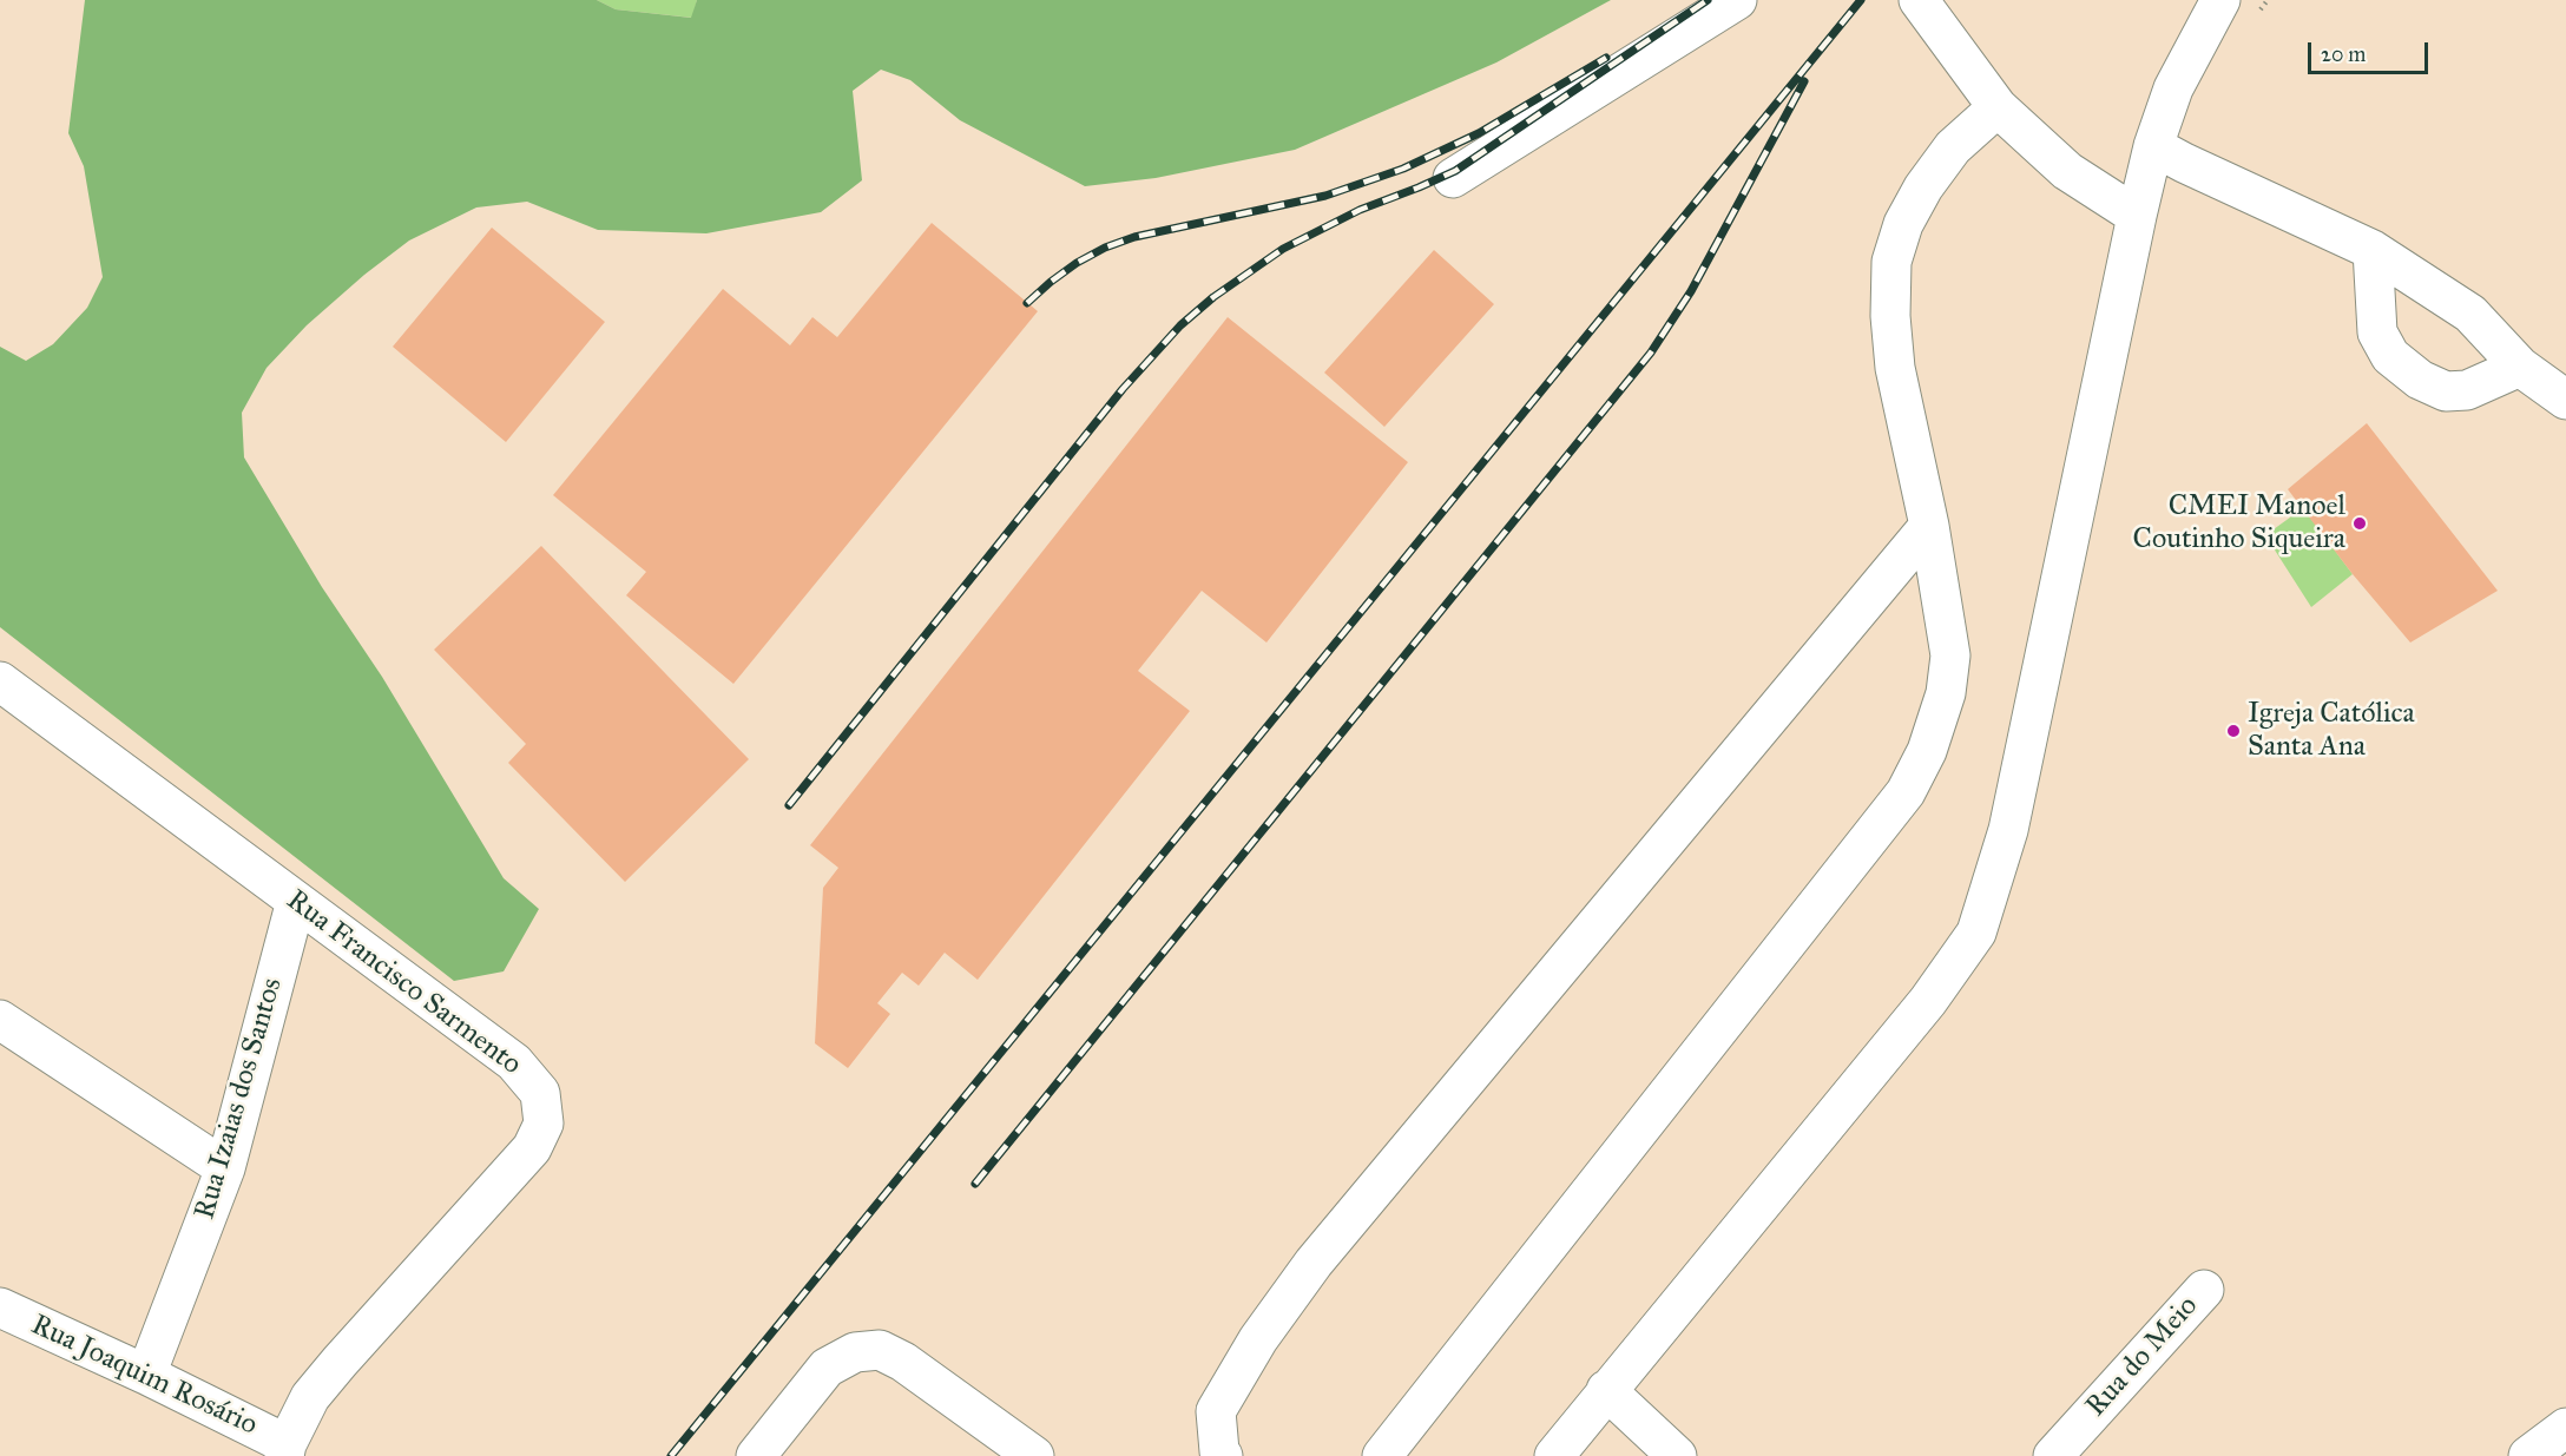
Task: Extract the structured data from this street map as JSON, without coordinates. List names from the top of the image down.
{
  "streets": {
    "street": [
      "Rua Francisco Sarmento",
      "Rua Izaias dos Santos",
      "Rua do Meio",
      "Rua Joaquim Rosário"
    ]
  },
  "crossings": [
    ["Rua Francisco Sarmento", "Rua Izaias dos Santos"],
    ["Rua Francisco Sarmento", "Rua Joaquim Rosário"],
    ["Rua Izaias dos Santos", "Rua Joaquim Rosário"]
  ],
  "places": ["CMEI Manoel Coutinho Siqueira", "Igreja Católica Santa Ana"],
  "scale_bar": "20 m"
}
